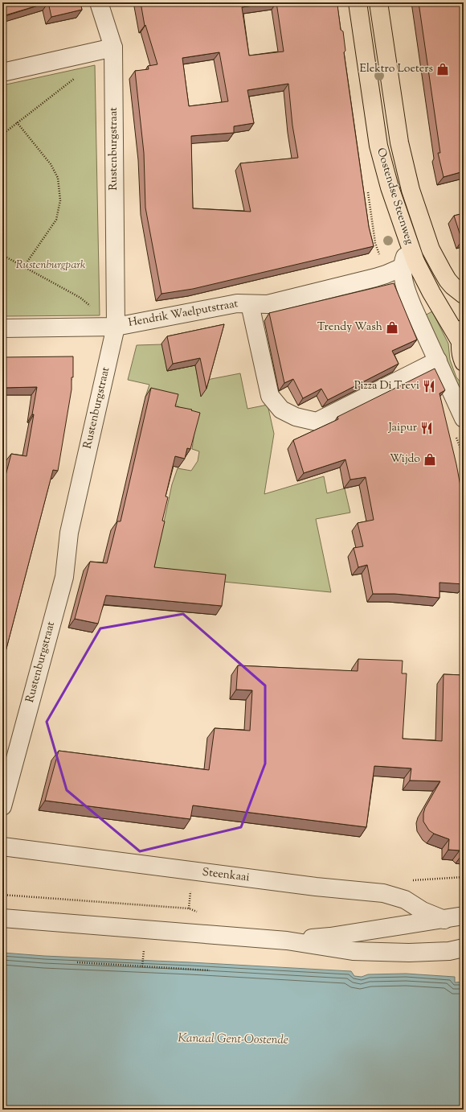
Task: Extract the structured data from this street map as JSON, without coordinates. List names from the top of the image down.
{
  "streets": {
    "main road": ["Oostendse Steenweg"],
    "street": ["Rustenburgstraat", "Hendrik Waelputstraat", "Steenkaai"]
  },
  "crossings": [
    ["Rustenburgstraat", "Hendrik Waelputstraat"],
    ["Oostendse Steenweg", "Hendrik Waelputstraat"]
  ],
  "water": ["Kanaal Gent-Oostende"],
  "parks": ["Rustenburgpark"],
  "places": {
    "shop": ["Elektro Loeters", "Trendy Wash", "Wijdo"],
    "restaurant": ["Pizza Di Trevi", "Jaipur"]
  }
}
